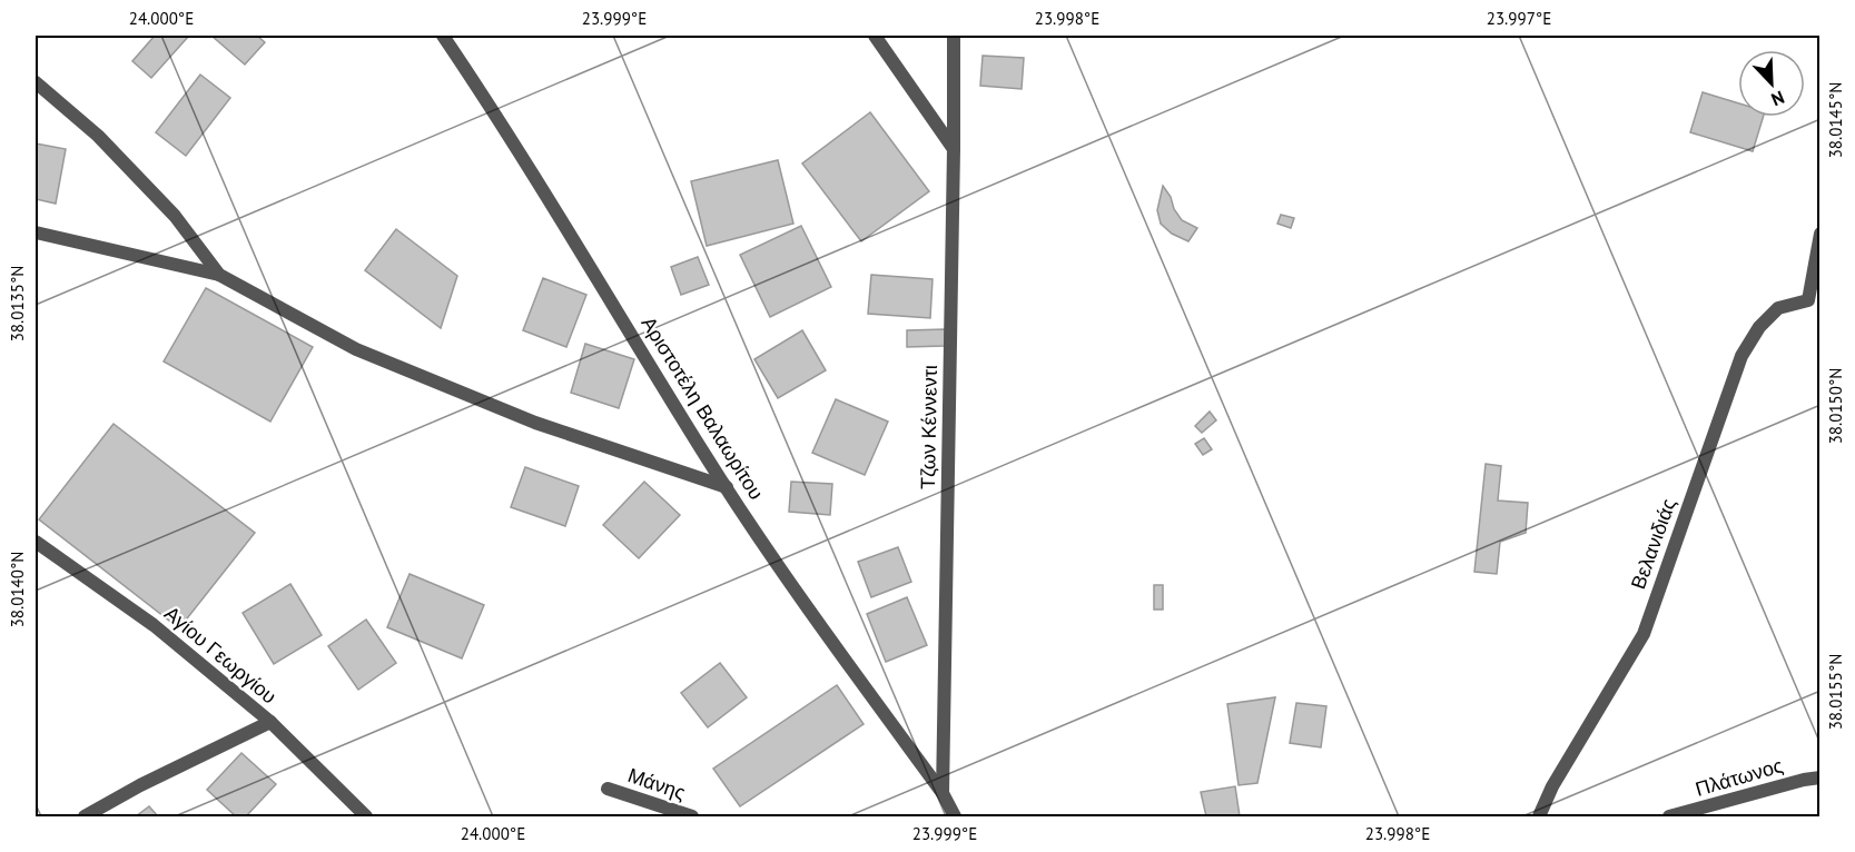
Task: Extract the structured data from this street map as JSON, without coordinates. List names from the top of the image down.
{
  "streets": {
    "street": [
      "Αριστοτέλη Βαλαωρίτου",
      "Τζων Κέννεντι",
      "Βελανιδιάς",
      "Αγίου Γεωργίου",
      "Πλάτωνος",
      "Μάνης"
    ]
  },
  "crossings": [
    ["Αριστοτέλη Βαλαωρίτου", "Τζων Κέννεντι"]
  ],
  "north": "bottom right",
  "coordinates": [
    "24.000°E",
    "23.999°E",
    "23.998°E",
    "23.997°E",
    "38.0145°N",
    "38.0135°N",
    "38.0150°N",
    "38.0140°N",
    "38.0155°N"
  ]
}
